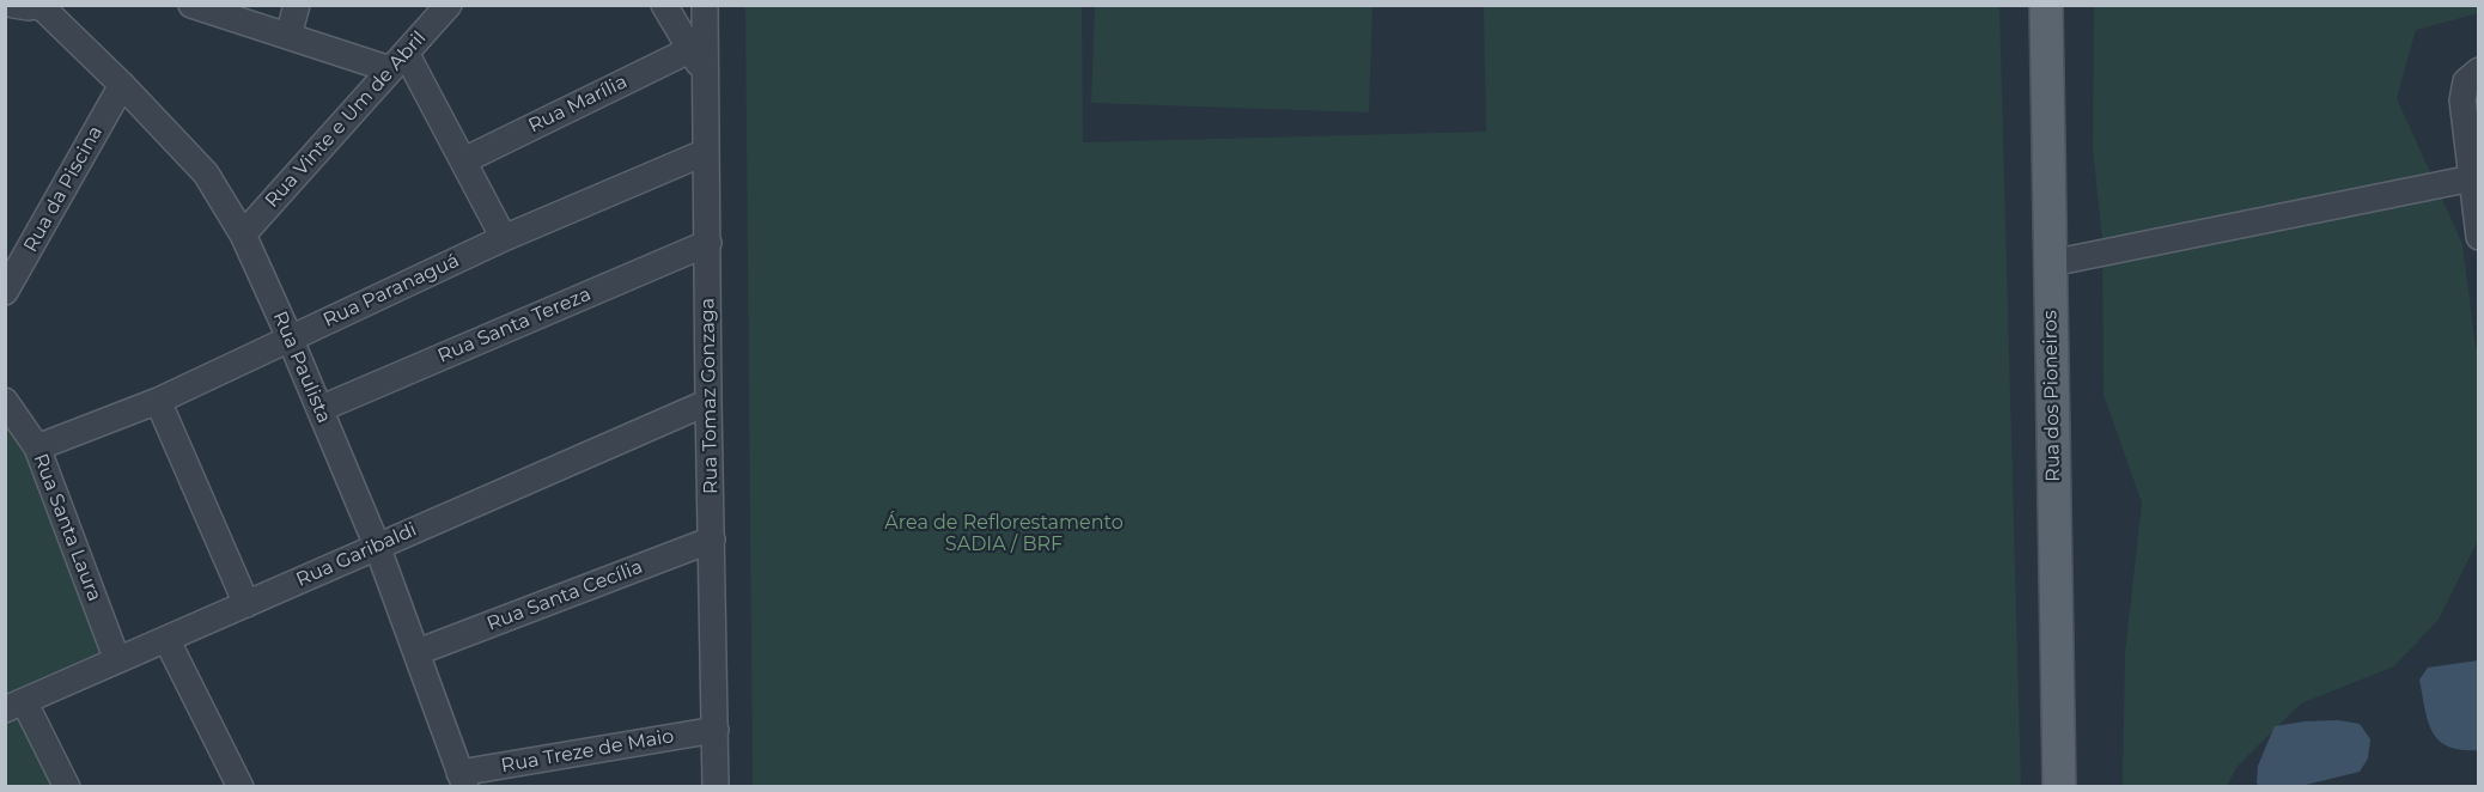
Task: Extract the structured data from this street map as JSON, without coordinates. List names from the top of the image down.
{
  "streets": {
    "main road": ["Rua dos Pioneiros"],
    "street": [
      "Rua Marília",
      "Rua Vinte e Um de Abril",
      "Rua da Piscina",
      "Rua Paranaguá",
      "Rua Santa Tereza",
      "Rua Paulista",
      "Rua Tomaz Gonzaga",
      "Rua Santa Laura",
      "Rua Garibaldi",
      "Rua Santa Cecília",
      "Rua Treze de Maio"
    ]
  },
  "crossings": [
    ["Rua Vinte e Um de Abril", "Rua Paulista"],
    ["Rua da Piscina", "Rua Paulista"],
    ["Rua Paranaguá", "Rua Paulista"],
    ["Rua Paranaguá", "Rua Tomaz Gonzaga"],
    ["Rua Paranaguá", "Rua Santa Laura"],
    ["Rua Santa Tereza", "Rua Paulista"],
    ["Rua Santa Tereza", "Rua Tomaz Gonzaga"],
    ["Rua Paulista", "Rua Garibaldi"],
    ["Rua Paulista", "Rua Santa Cecília"],
    ["Rua Paulista", "Rua Treze de Maio"],
    ["Rua Tomaz Gonzaga", "Rua Garibaldi"],
    ["Rua Tomaz Gonzaga", "Rua Santa Cecília"],
    ["Rua Tomaz Gonzaga", "Rua Treze de Maio"],
    ["Rua Santa Laura", "Rua Garibaldi"]
  ],
  "parks": ["Área de Reflorestamento SADIA / BRF"]
}
